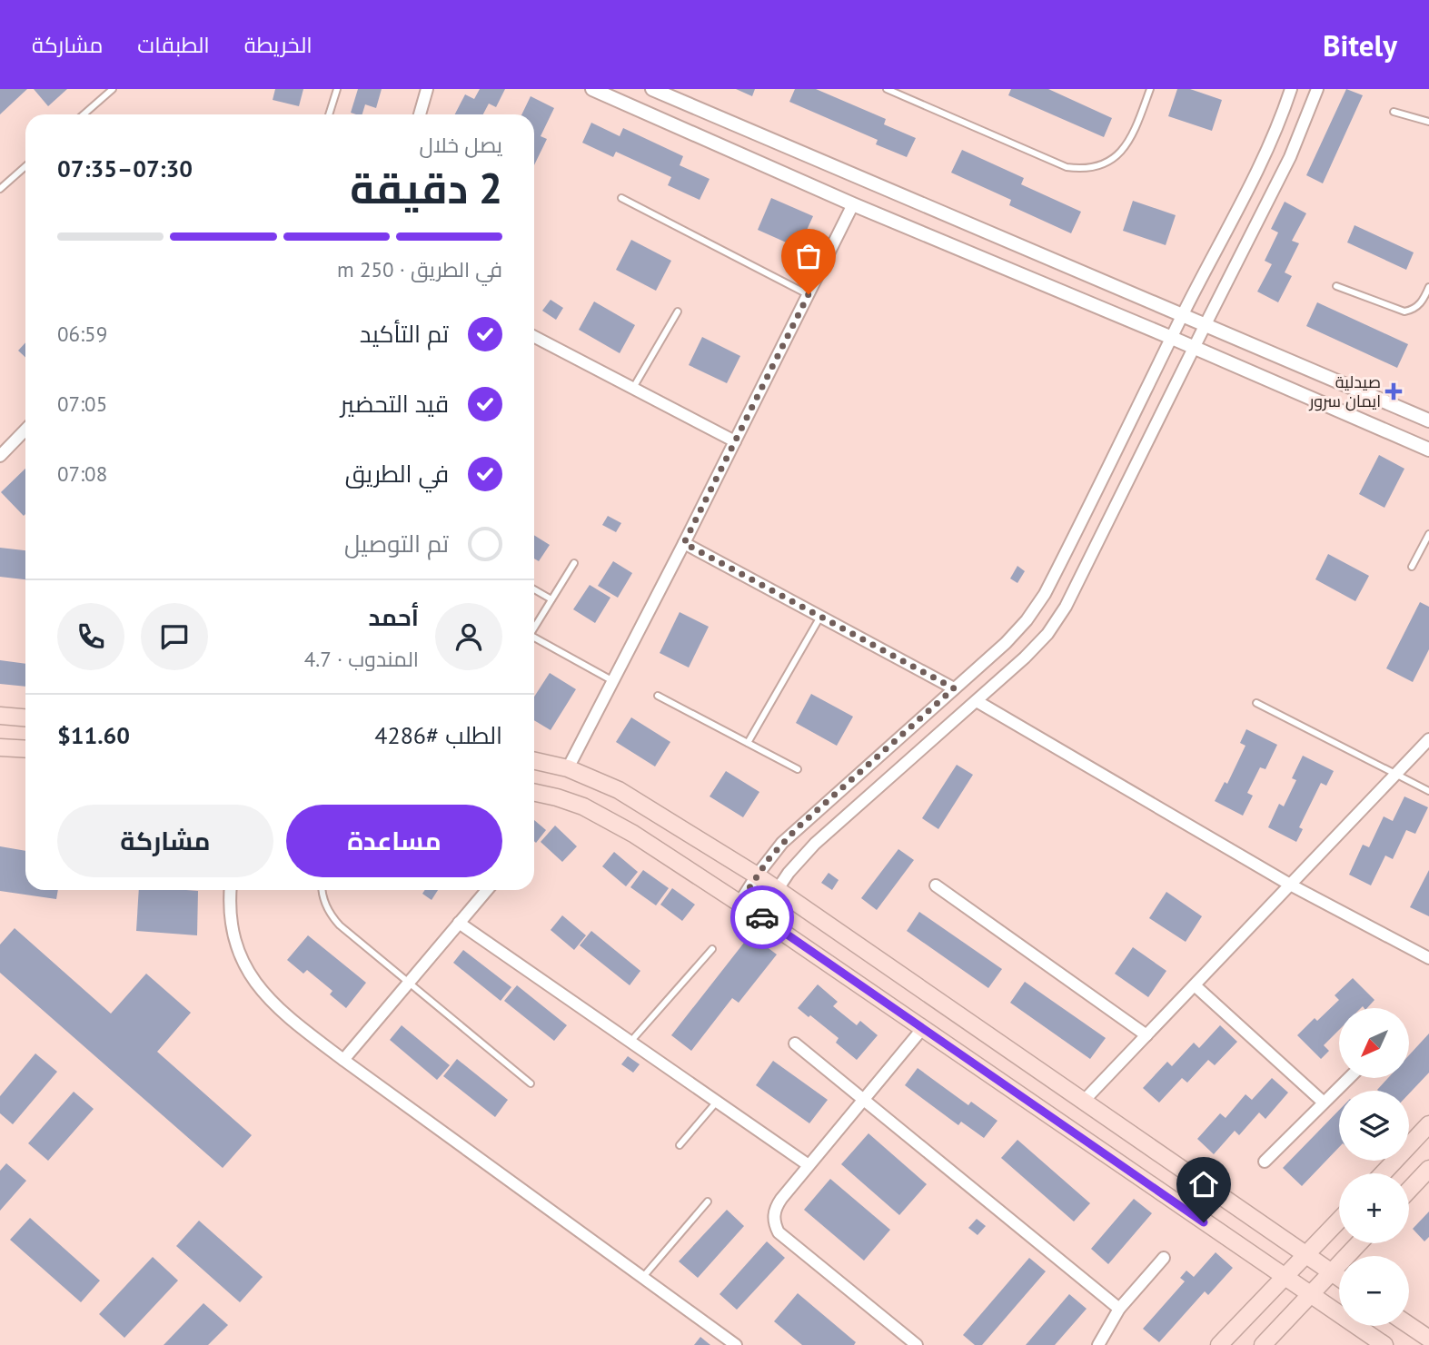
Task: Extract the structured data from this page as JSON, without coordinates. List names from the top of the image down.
{
  "places": {
    "health": ["صيدلية ايمان سرور"]
  },
  "north": "bottom left",
  "page": {
    "header": "Bitely",
    "nav": ["الخريطة", "الطبقات", "مشاركة"],
    "heading": ["2 دقيقة", "يصل خلال", "07:30–07:35"],
    "panel": [
      "أحمد",
      "المندوب · 4.7",
      "الطلب #4286",
      "$11.60"
    ],
    "bar": "في الطريق · 250 m",
    "list": [
      ["تم التأكيد", "06:59"],
      ["قيد التحضير", "07:05"],
      ["في الطريق", "07:08"],
      "تم التوصيل"
    ],
    "buttons": ["مساعدة", "مشاركة"],
    "map_buttons": ["+", "−"]
  }
}
